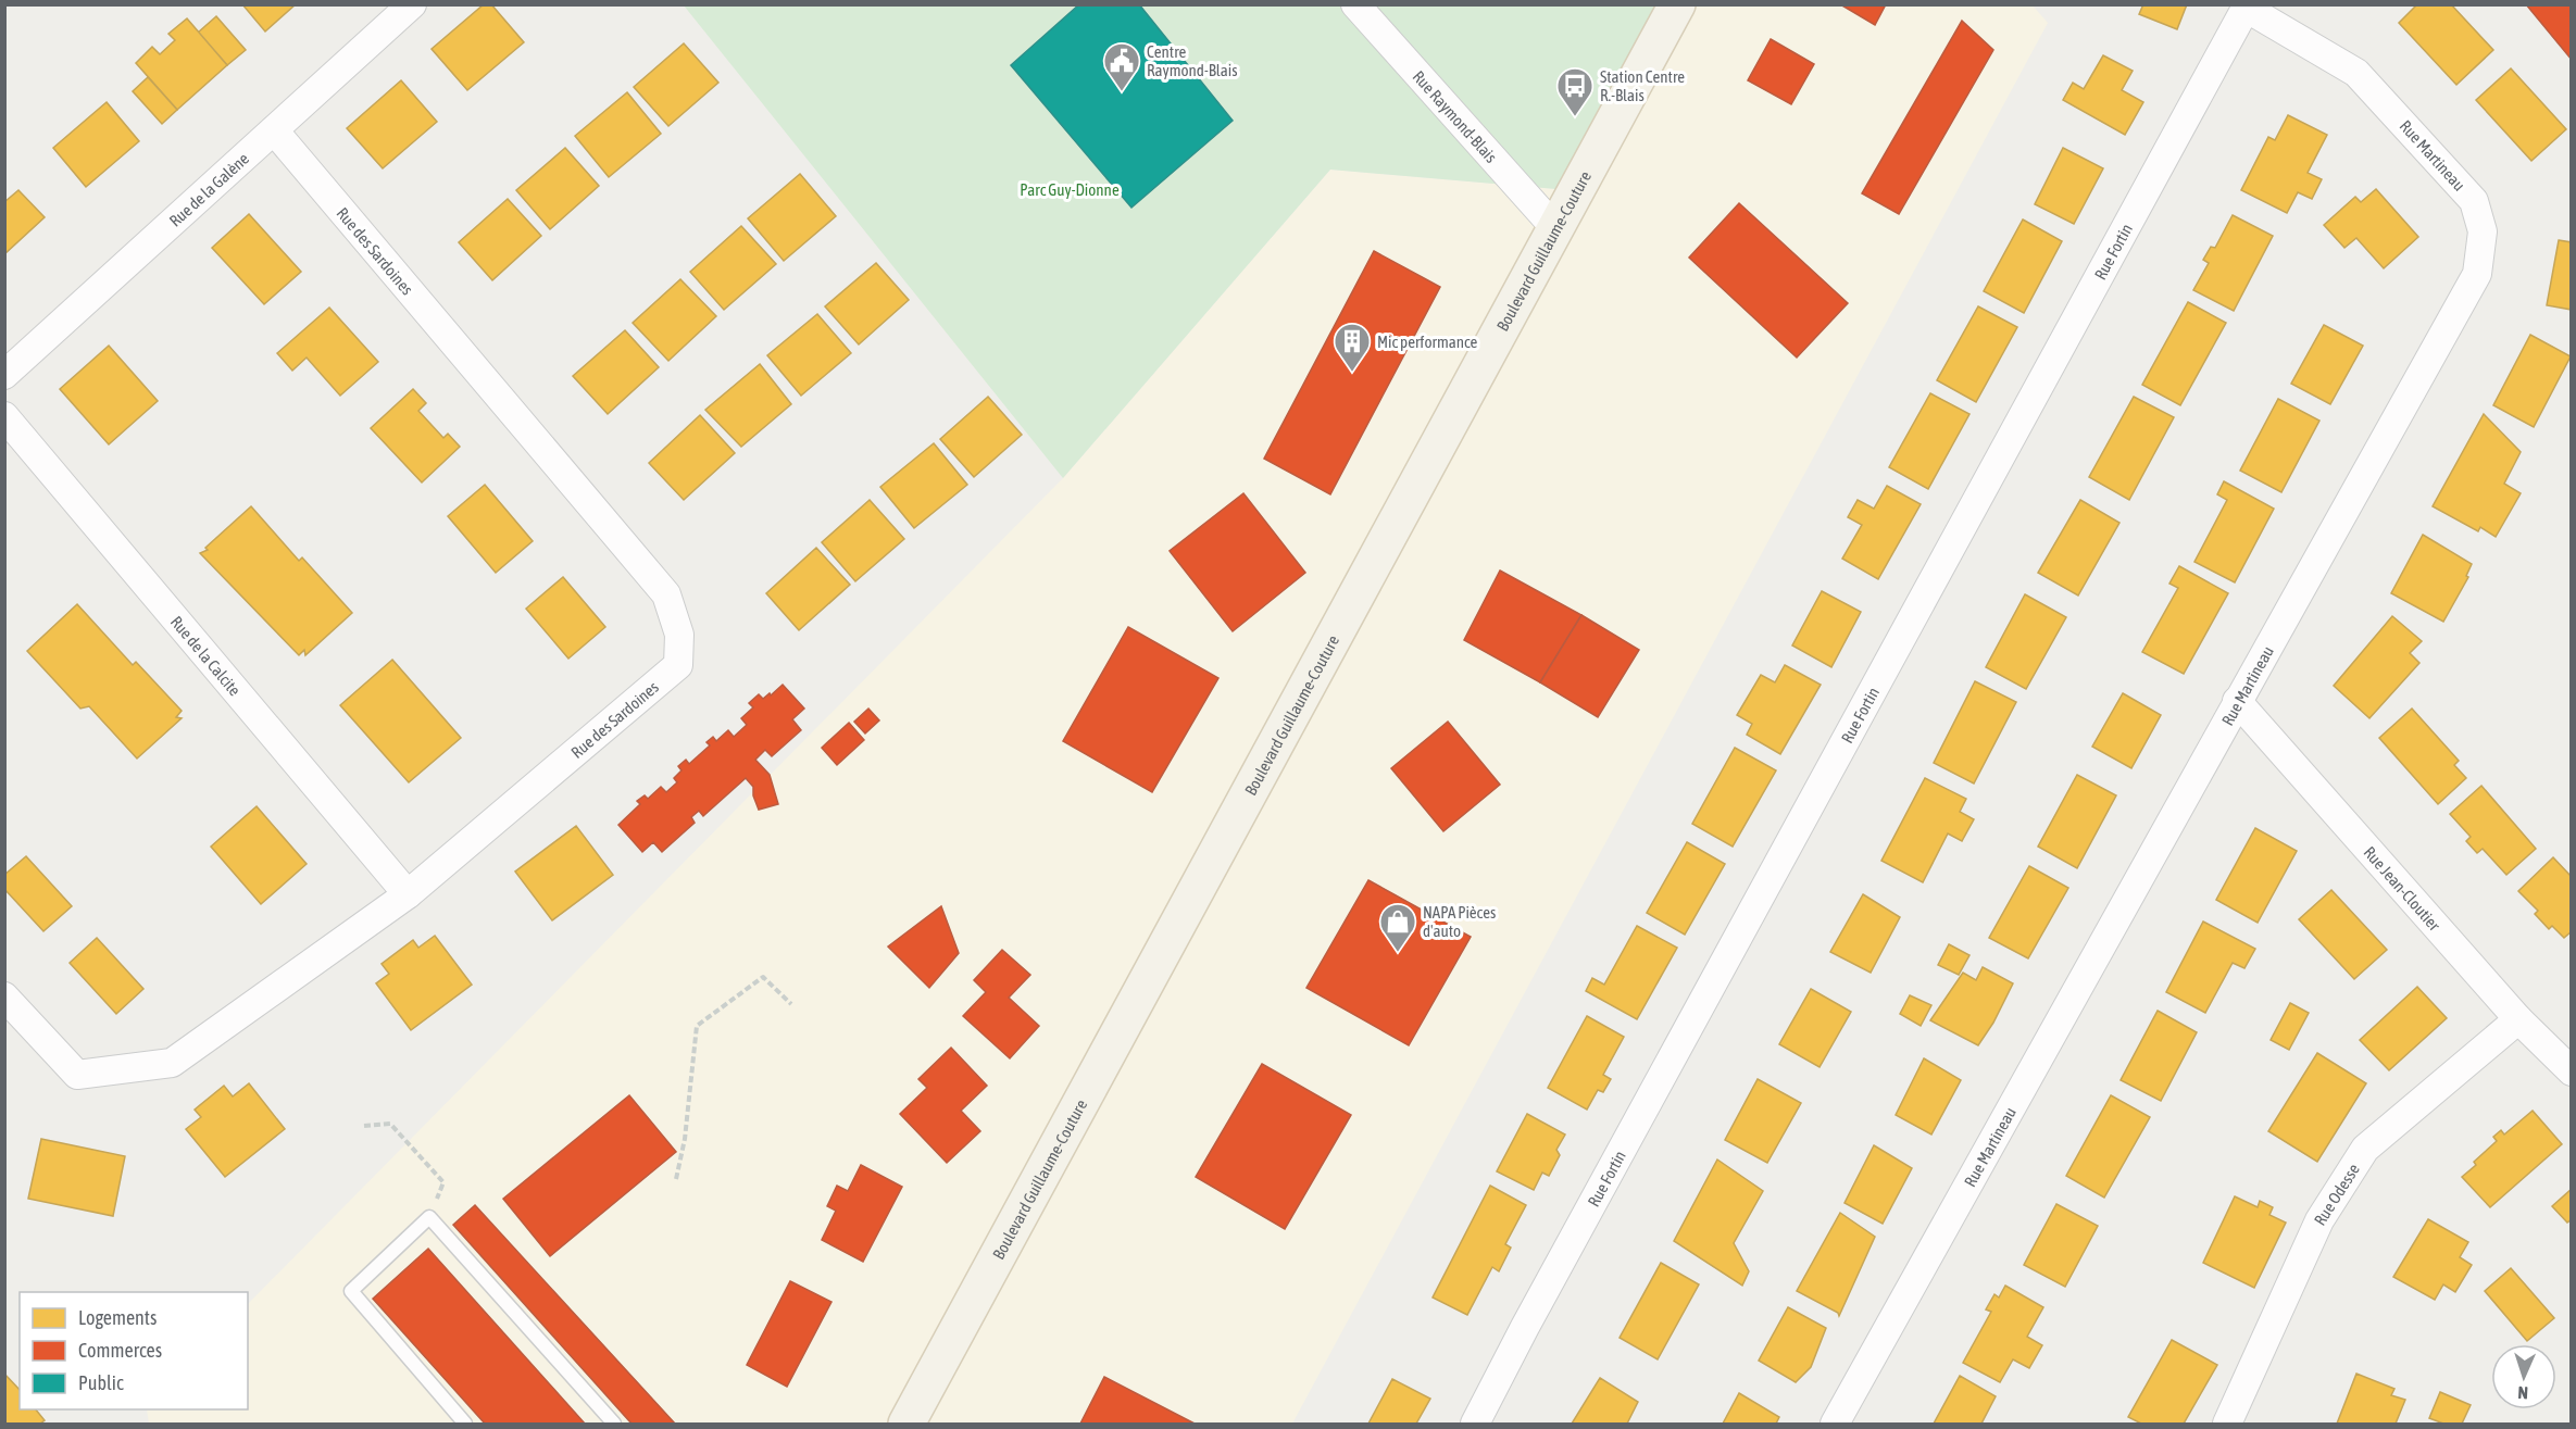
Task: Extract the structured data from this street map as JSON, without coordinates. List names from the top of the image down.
{
  "streets": {
    "main road": ["Boulevard Guillaume-Couture"],
    "street": [
      "Rue Raymond-Blais",
      "Rue Martineau",
      "Rue de la Galène",
      "Rue Fortin",
      "Rue des Sardoines",
      "Rue de la Calcite",
      "Rue Jean-Cloutier",
      "Rue Odesse"
    ]
  },
  "crossings": [
    ["Rue Raymond-Blais", "Boulevard Guillaume-Couture"],
    ["Rue Martineau", "Rue Fortin"],
    ["Rue Martineau", "Rue Jean-Cloutier"],
    ["Rue de la Galène", "Rue des Sardoines"],
    ["Rue des Sardoines", "Rue de la Calcite"],
    ["Rue Jean-Cloutier", "Rue Odesse"]
  ],
  "parks": ["Parc Guy-Dionne"],
  "places": {
    "public building": ["Centre Raymond-Blais"],
    "bus stop": ["Station Centre R.-Blais"],
    "building": ["Mic performance"],
    "shop": ["NAPA Pièces d'auto"]
  },
  "legend": ["Logements", "Commerces", "Public"],
  "north": "bottom"
}
